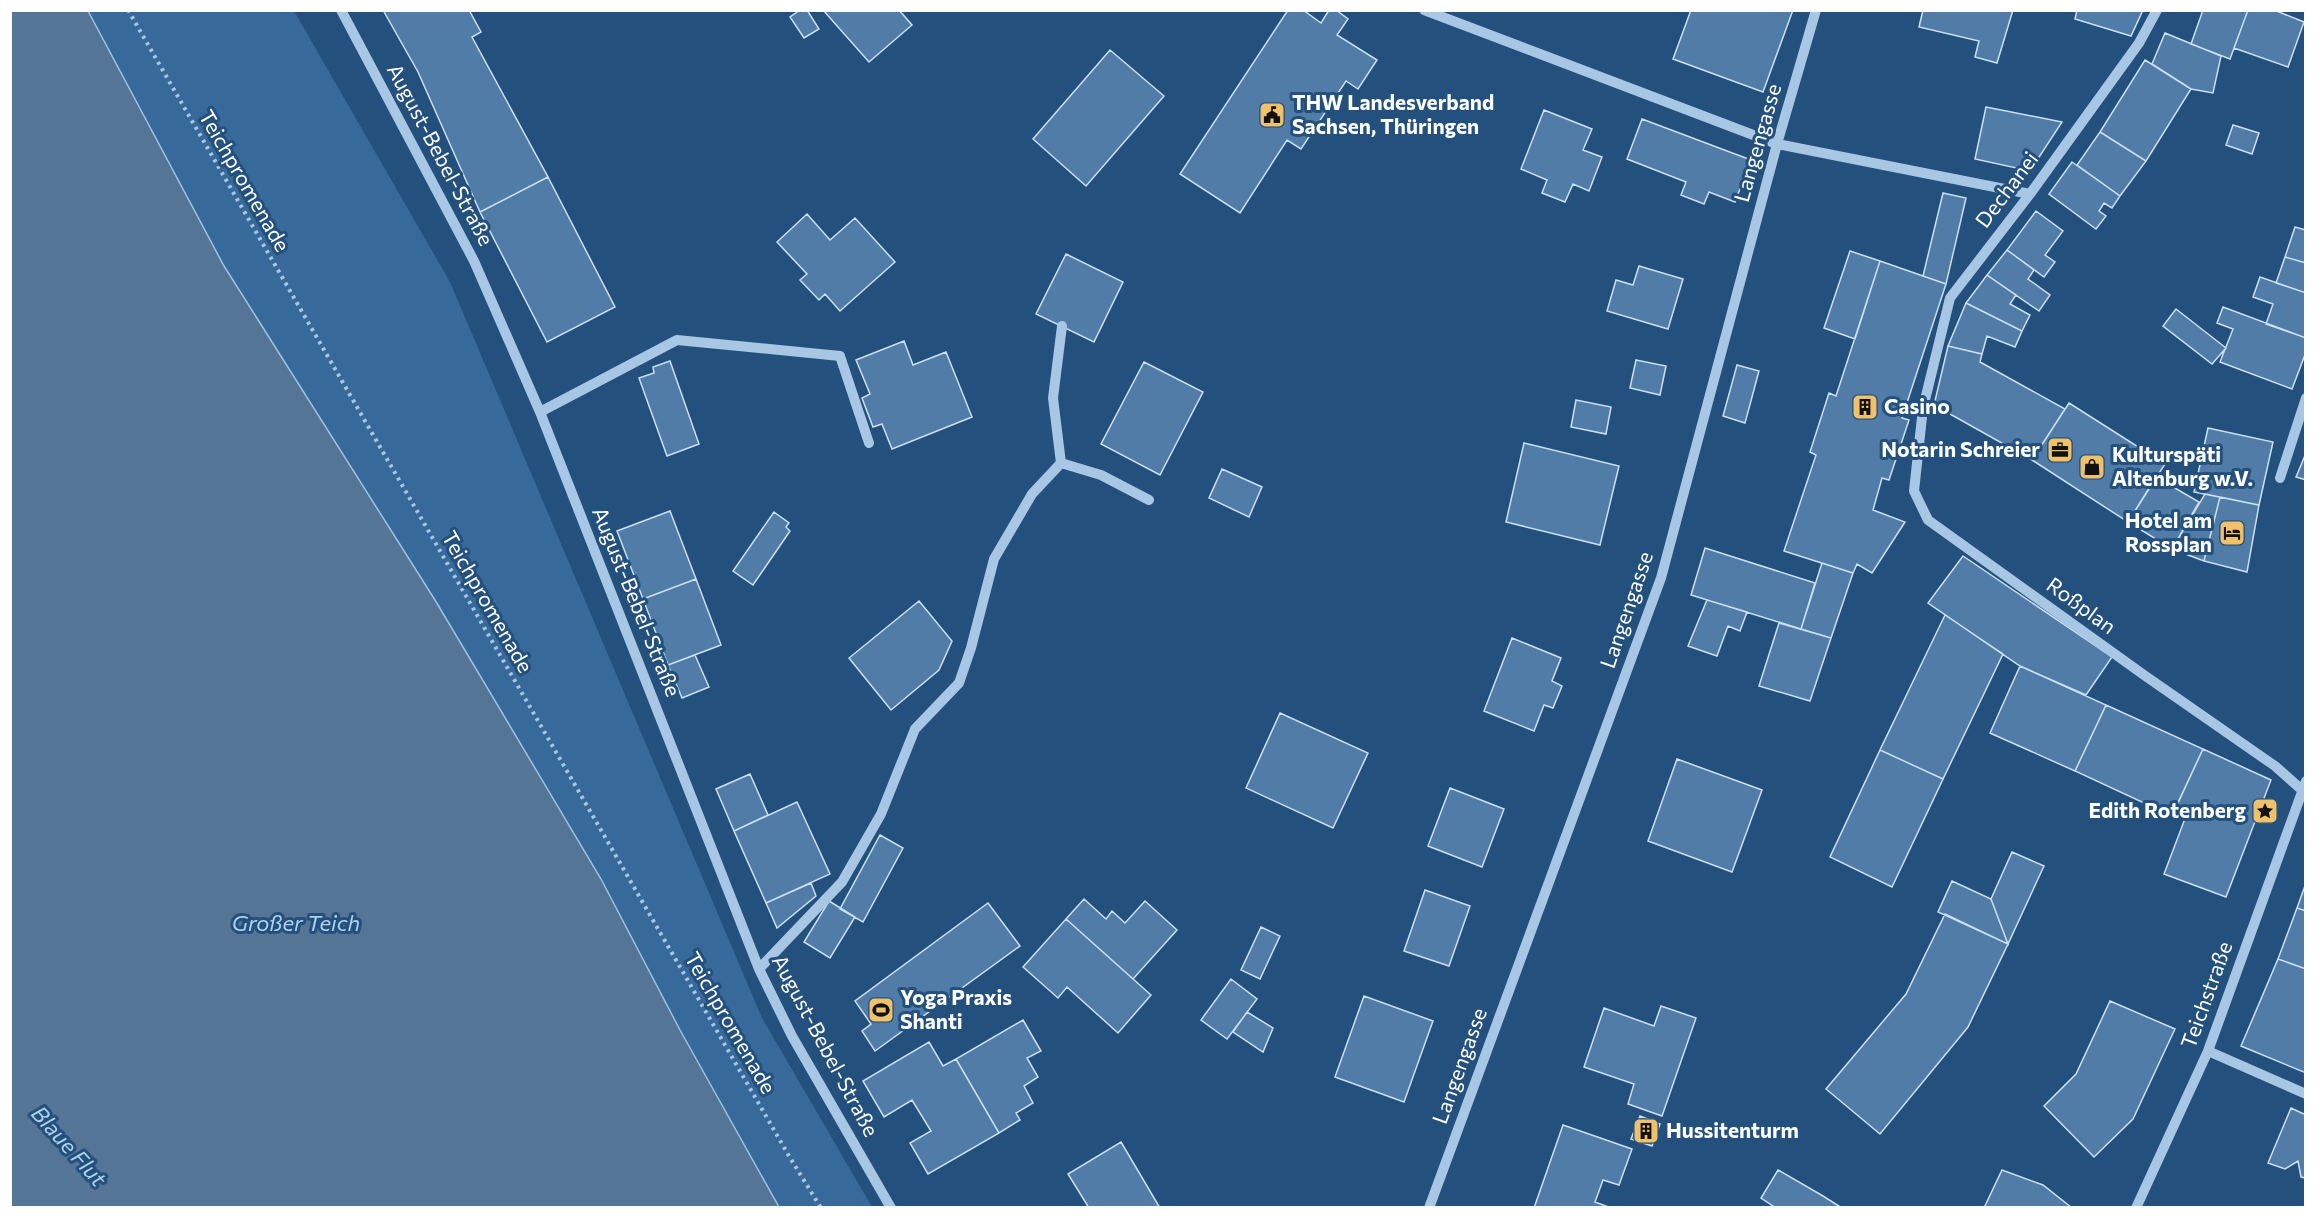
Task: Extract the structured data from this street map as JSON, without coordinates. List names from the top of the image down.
{
  "streets": {
    "street": [
      "Langengasse",
      "August-Bebel-Straße",
      "Dechanei",
      "Roßplan",
      "Teichstraße"
    ],
    "path": ["Teichpromenade"]
  },
  "crossings": [
    ["Dechanei", "Roßplan"],
    ["Roßplan", "Teichstraße"]
  ],
  "water": ["Großer Teich", "Blaue Flut"],
  "places": {
    "public building": ["THW Landesverband Sachsen, Thüringen"],
    "building": ["Casino", "Hussitenturm"],
    "office": ["Notarin Schreier"],
    "shop": ["Kulturspäti Altenburg w.V."],
    "hotel": ["Hotel am Rossplan"],
    "place": ["Edith Rotenberg"],
    "sports": ["Yoga Praxis Shanti"]
  }
}
